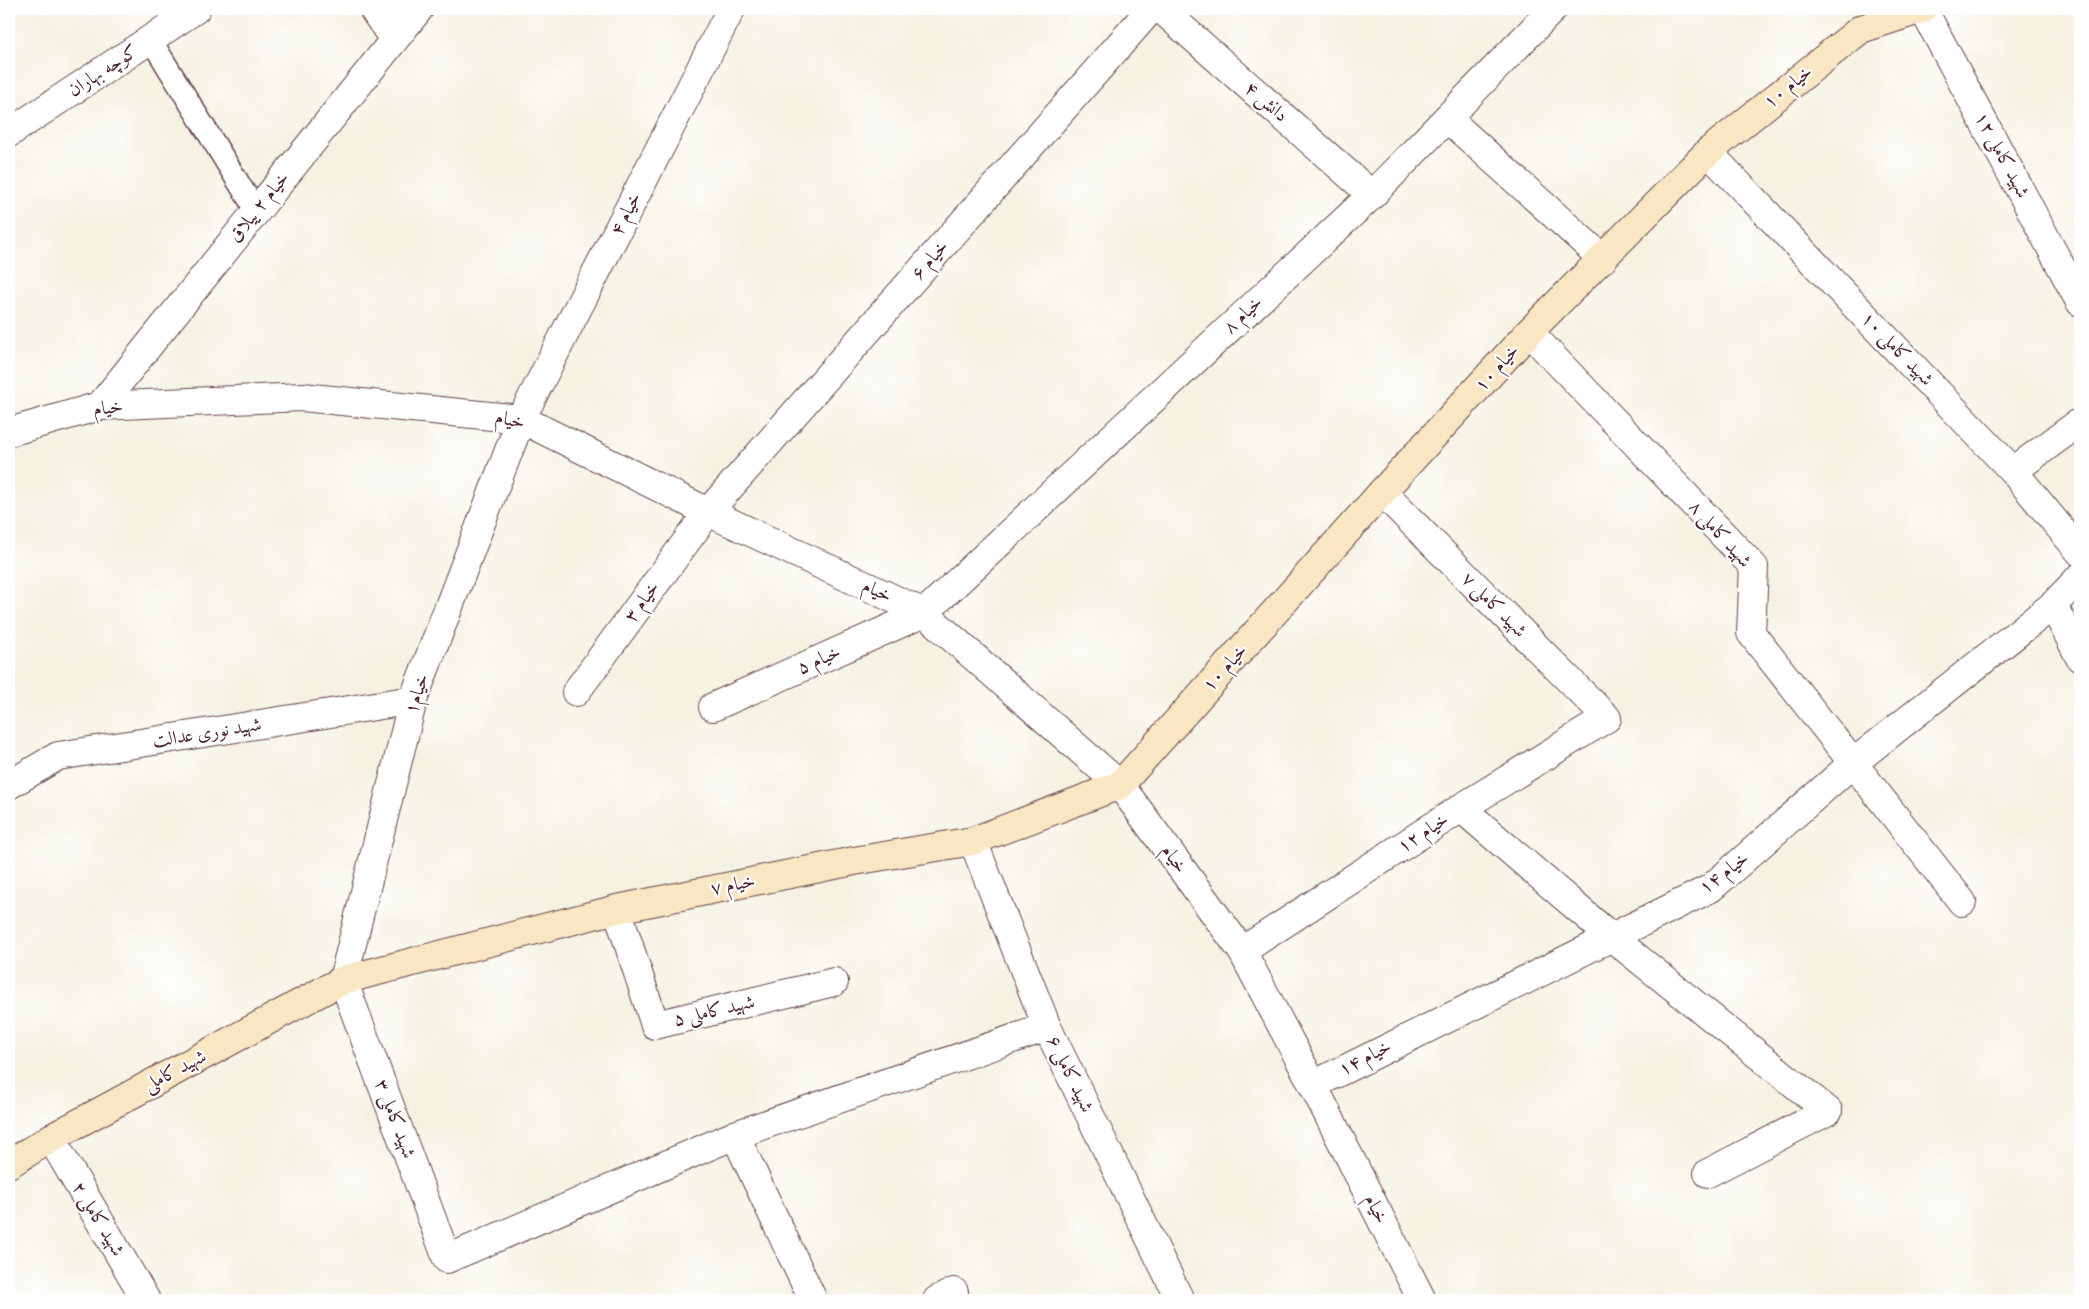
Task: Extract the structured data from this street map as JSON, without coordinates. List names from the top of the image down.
{
  "streets": {
    "street": [
      "کوچه بهاران",
      "خیام ۱۰",
      "دانش ۴",
      "شهید کاملی ۱۲",
      "خیام ۲ ییلاق",
      "خیام ۴",
      "خیام ۶",
      "خیام ۸",
      "شهید کاملی ۱۰",
      "خیام",
      "شهید کاملی ۸",
      "خیام ۳",
      "شهید کاملی ۷",
      "خیام ۵",
      "خیام۱",
      "شهید نوری عدالت",
      "خیام ۱۲",
      "خیام ۱۴",
      "خیام ۷",
      "شهید کاملی ۵",
      "شهید کاملی",
      "شهید کاملی ۶",
      "شهید کاملی ۳",
      "شهید کاملی ۲"
    ]
  },
  "crossings": [
    ["خیام ۱۰", "شهید کاملی ۱۲"],
    ["خیام ۱۰", "شهید کاملی ۱۰"],
    ["خیام ۱۰", "خیام"],
    ["خیام ۱۰", "شهید کاملی ۸"],
    ["خیام ۱۰", "شهید کاملی ۷"],
    ["خیام ۱۰", "خیام ۷"],
    ["دانش ۴", "خیام ۸"],
    ["خیام ۲ ییلاق", "خیام"],
    ["خیام ۴", "خیام"],
    ["خیام ۴", "خیام۱"],
    ["خیام ۶", "خیام"],
    ["خیام ۶", "خیام ۳"],
    ["خیام ۸", "خیام"],
    ["خیام ۸", "خیام ۵"],
    ["خیام", "خیام ۳"],
    ["خیام", "خیام ۵"],
    ["خیام", "خیام۱"],
    ["خیام", "خیام ۱۲"],
    ["خیام", "خیام ۱۴"],
    ["خیام", "خیام ۷"],
    ["شهید کاملی ۸", "خیام ۱۴"],
    ["شهید کاملی ۷", "خیام ۱۲"],
    ["خیام۱", "شهید نوری عدالت"],
    ["خیام۱", "خیام ۷"],
    ["خیام۱", "شهید کاملی"],
    ["خیام۱", "شهید کاملی ۳"],
    ["خیام ۷", "شهید کاملی ۵"],
    ["خیام ۷", "شهید کاملی"],
    ["خیام ۷", "شهید کاملی ۶"],
    ["خیام ۷", "شهید کاملی ۳"],
    ["شهید کاملی", "شهید کاملی ۳"],
    ["شهید کاملی", "شهید کاملی ۲"]
  ]
}
